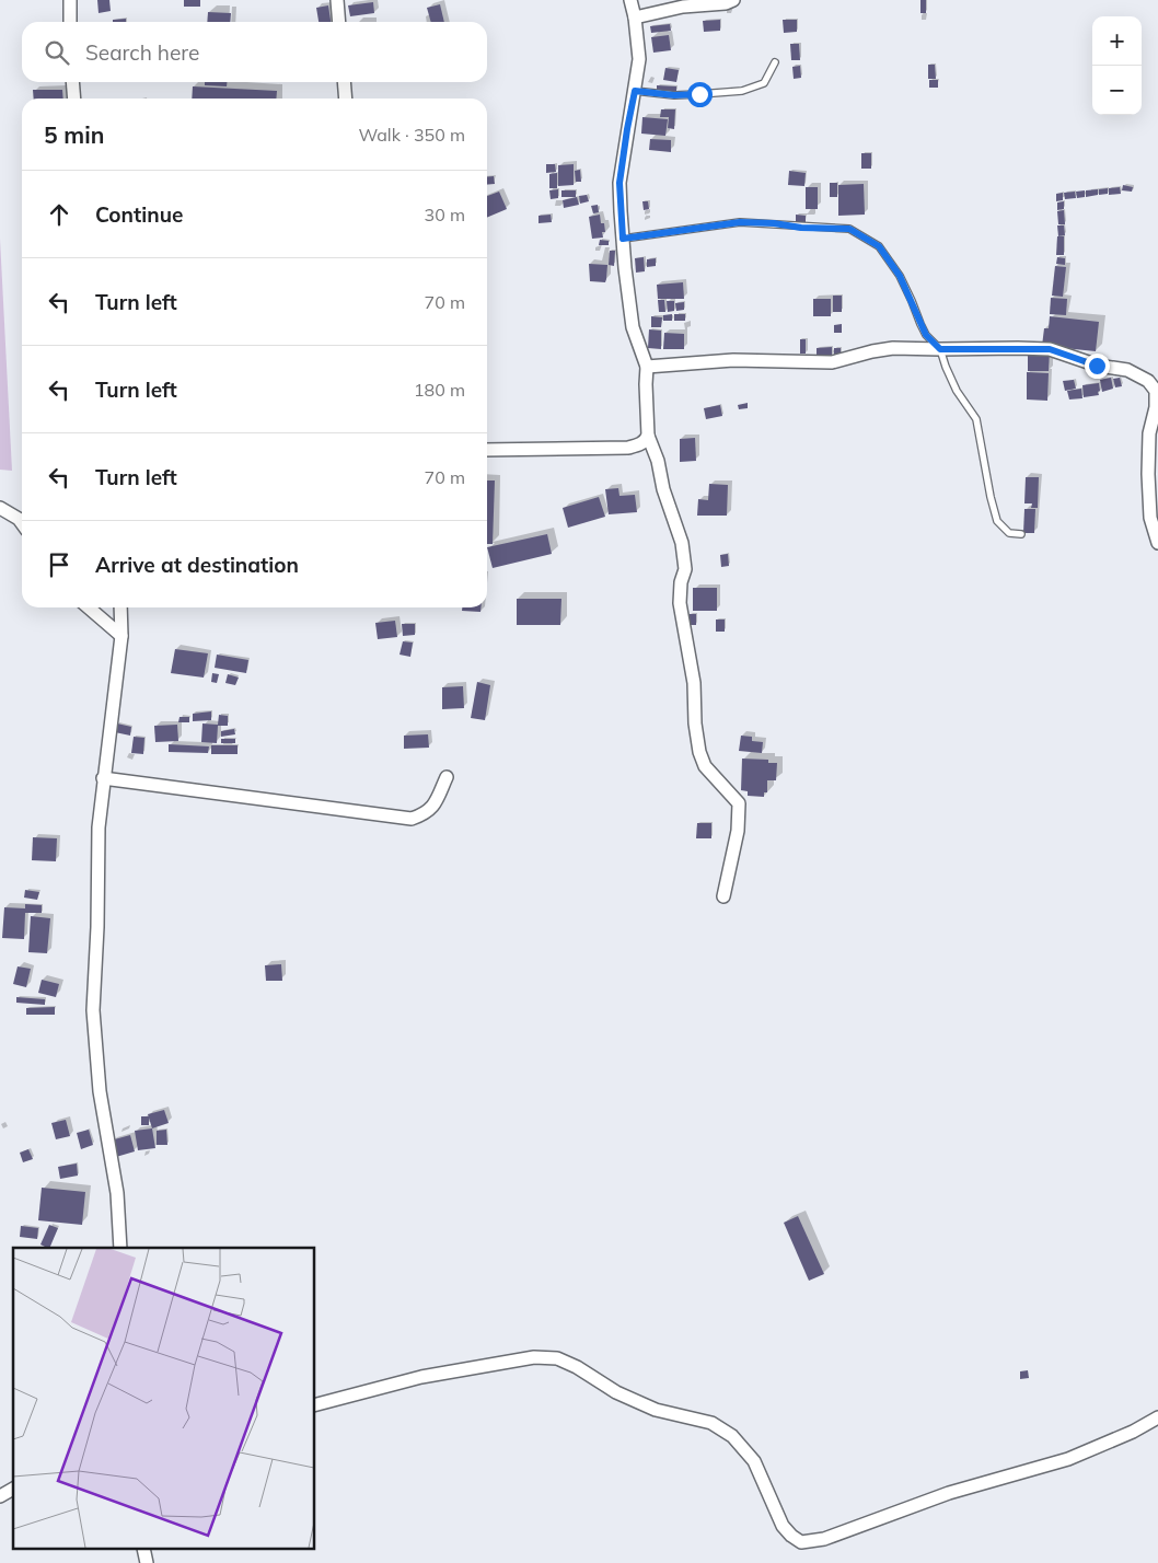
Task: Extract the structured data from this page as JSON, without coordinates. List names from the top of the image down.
{
  "page": {
    "map_buttons": ["+", "−"],
    "search": "Search here",
    "heading": ["5 min", "Walk · 350 m"],
    "list": [
      ["Continue", "30 m"],
      ["Turn left", "70 m"],
      ["Turn left", "180 m"],
      ["Turn left", "70 m"],
      "Arrive at destination"
    ]
  }
}
